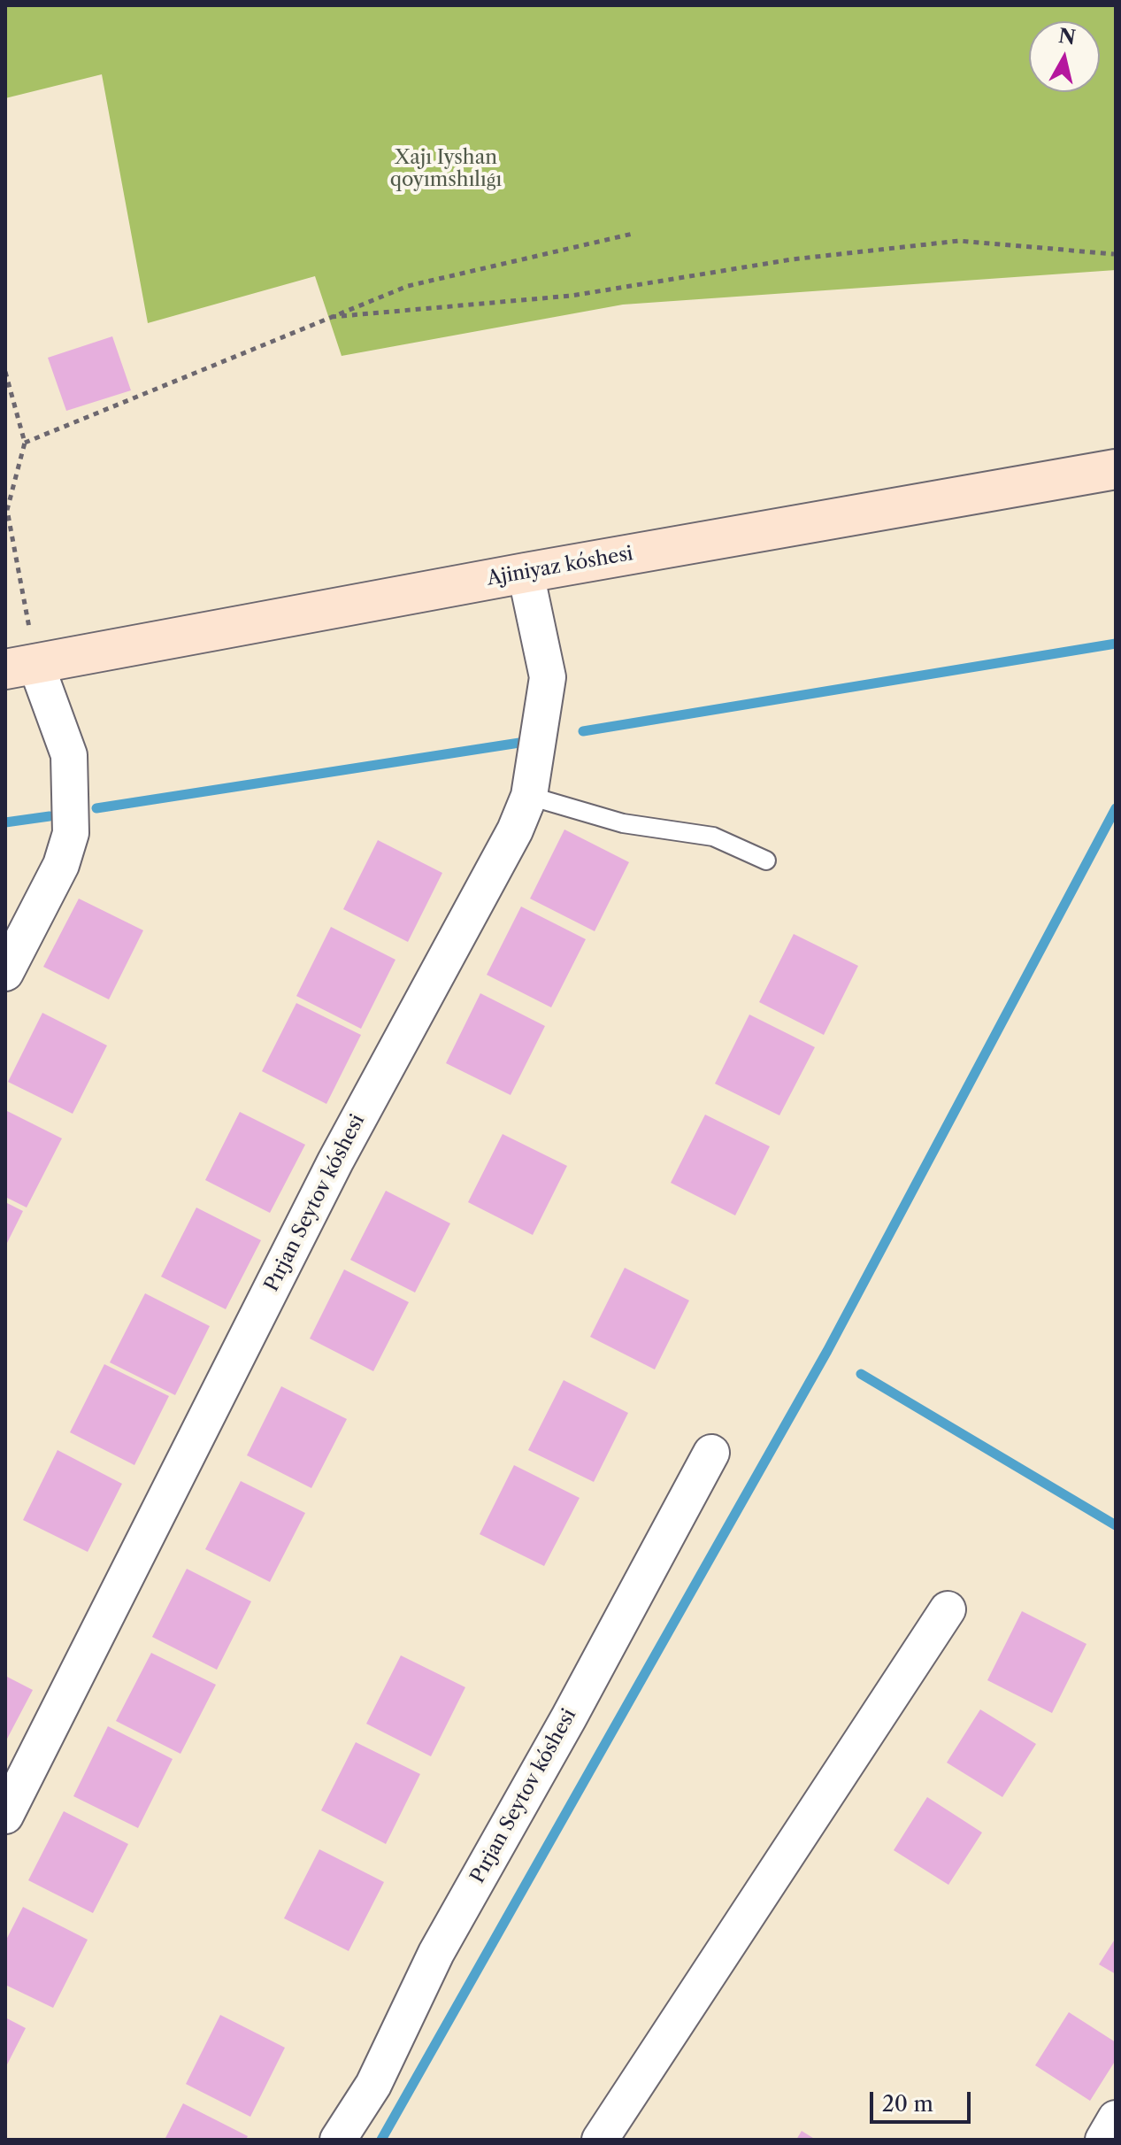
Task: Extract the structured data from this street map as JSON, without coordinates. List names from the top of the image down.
{
  "streets": {
    "street": ["Ajiniyaz kóshesi", "Pırjan Seytov kóshesi"]
  },
  "crossings": [
    ["Ajiniyaz kóshesi", "Pırjan Seytov kóshesi"]
  ],
  "parks": ["Xajı Iyshan qoyımshılıǵı"],
  "scale_bar": "20 m",
  "north": "top"
}
